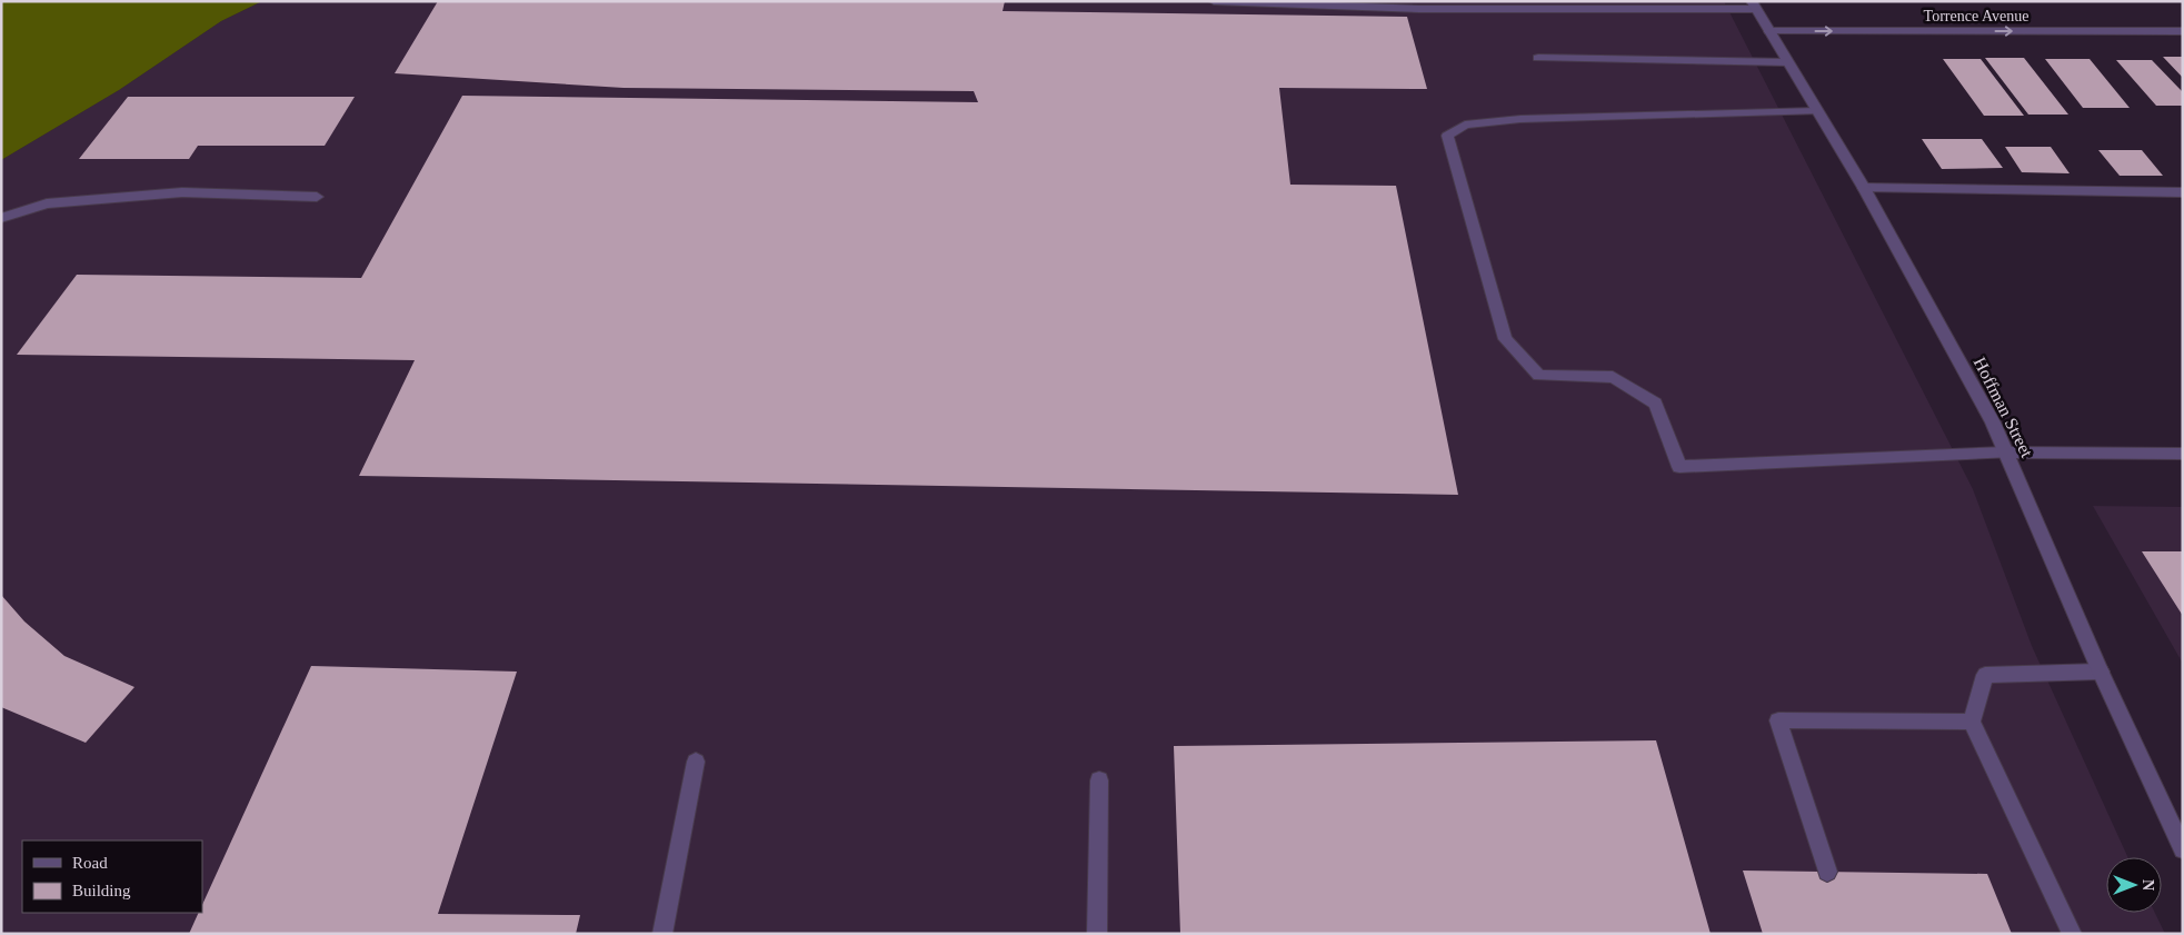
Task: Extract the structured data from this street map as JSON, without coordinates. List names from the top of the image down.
{
  "streets": {
    "street": ["Torrence Avenue", "Hoffman Street"]
  },
  "crossings": [
    ["Torrence Avenue", "Hoffman Street"]
  ],
  "one_way": ["Torrence Avenue"],
  "legend": ["Road", "Building"],
  "north": "right"
}
